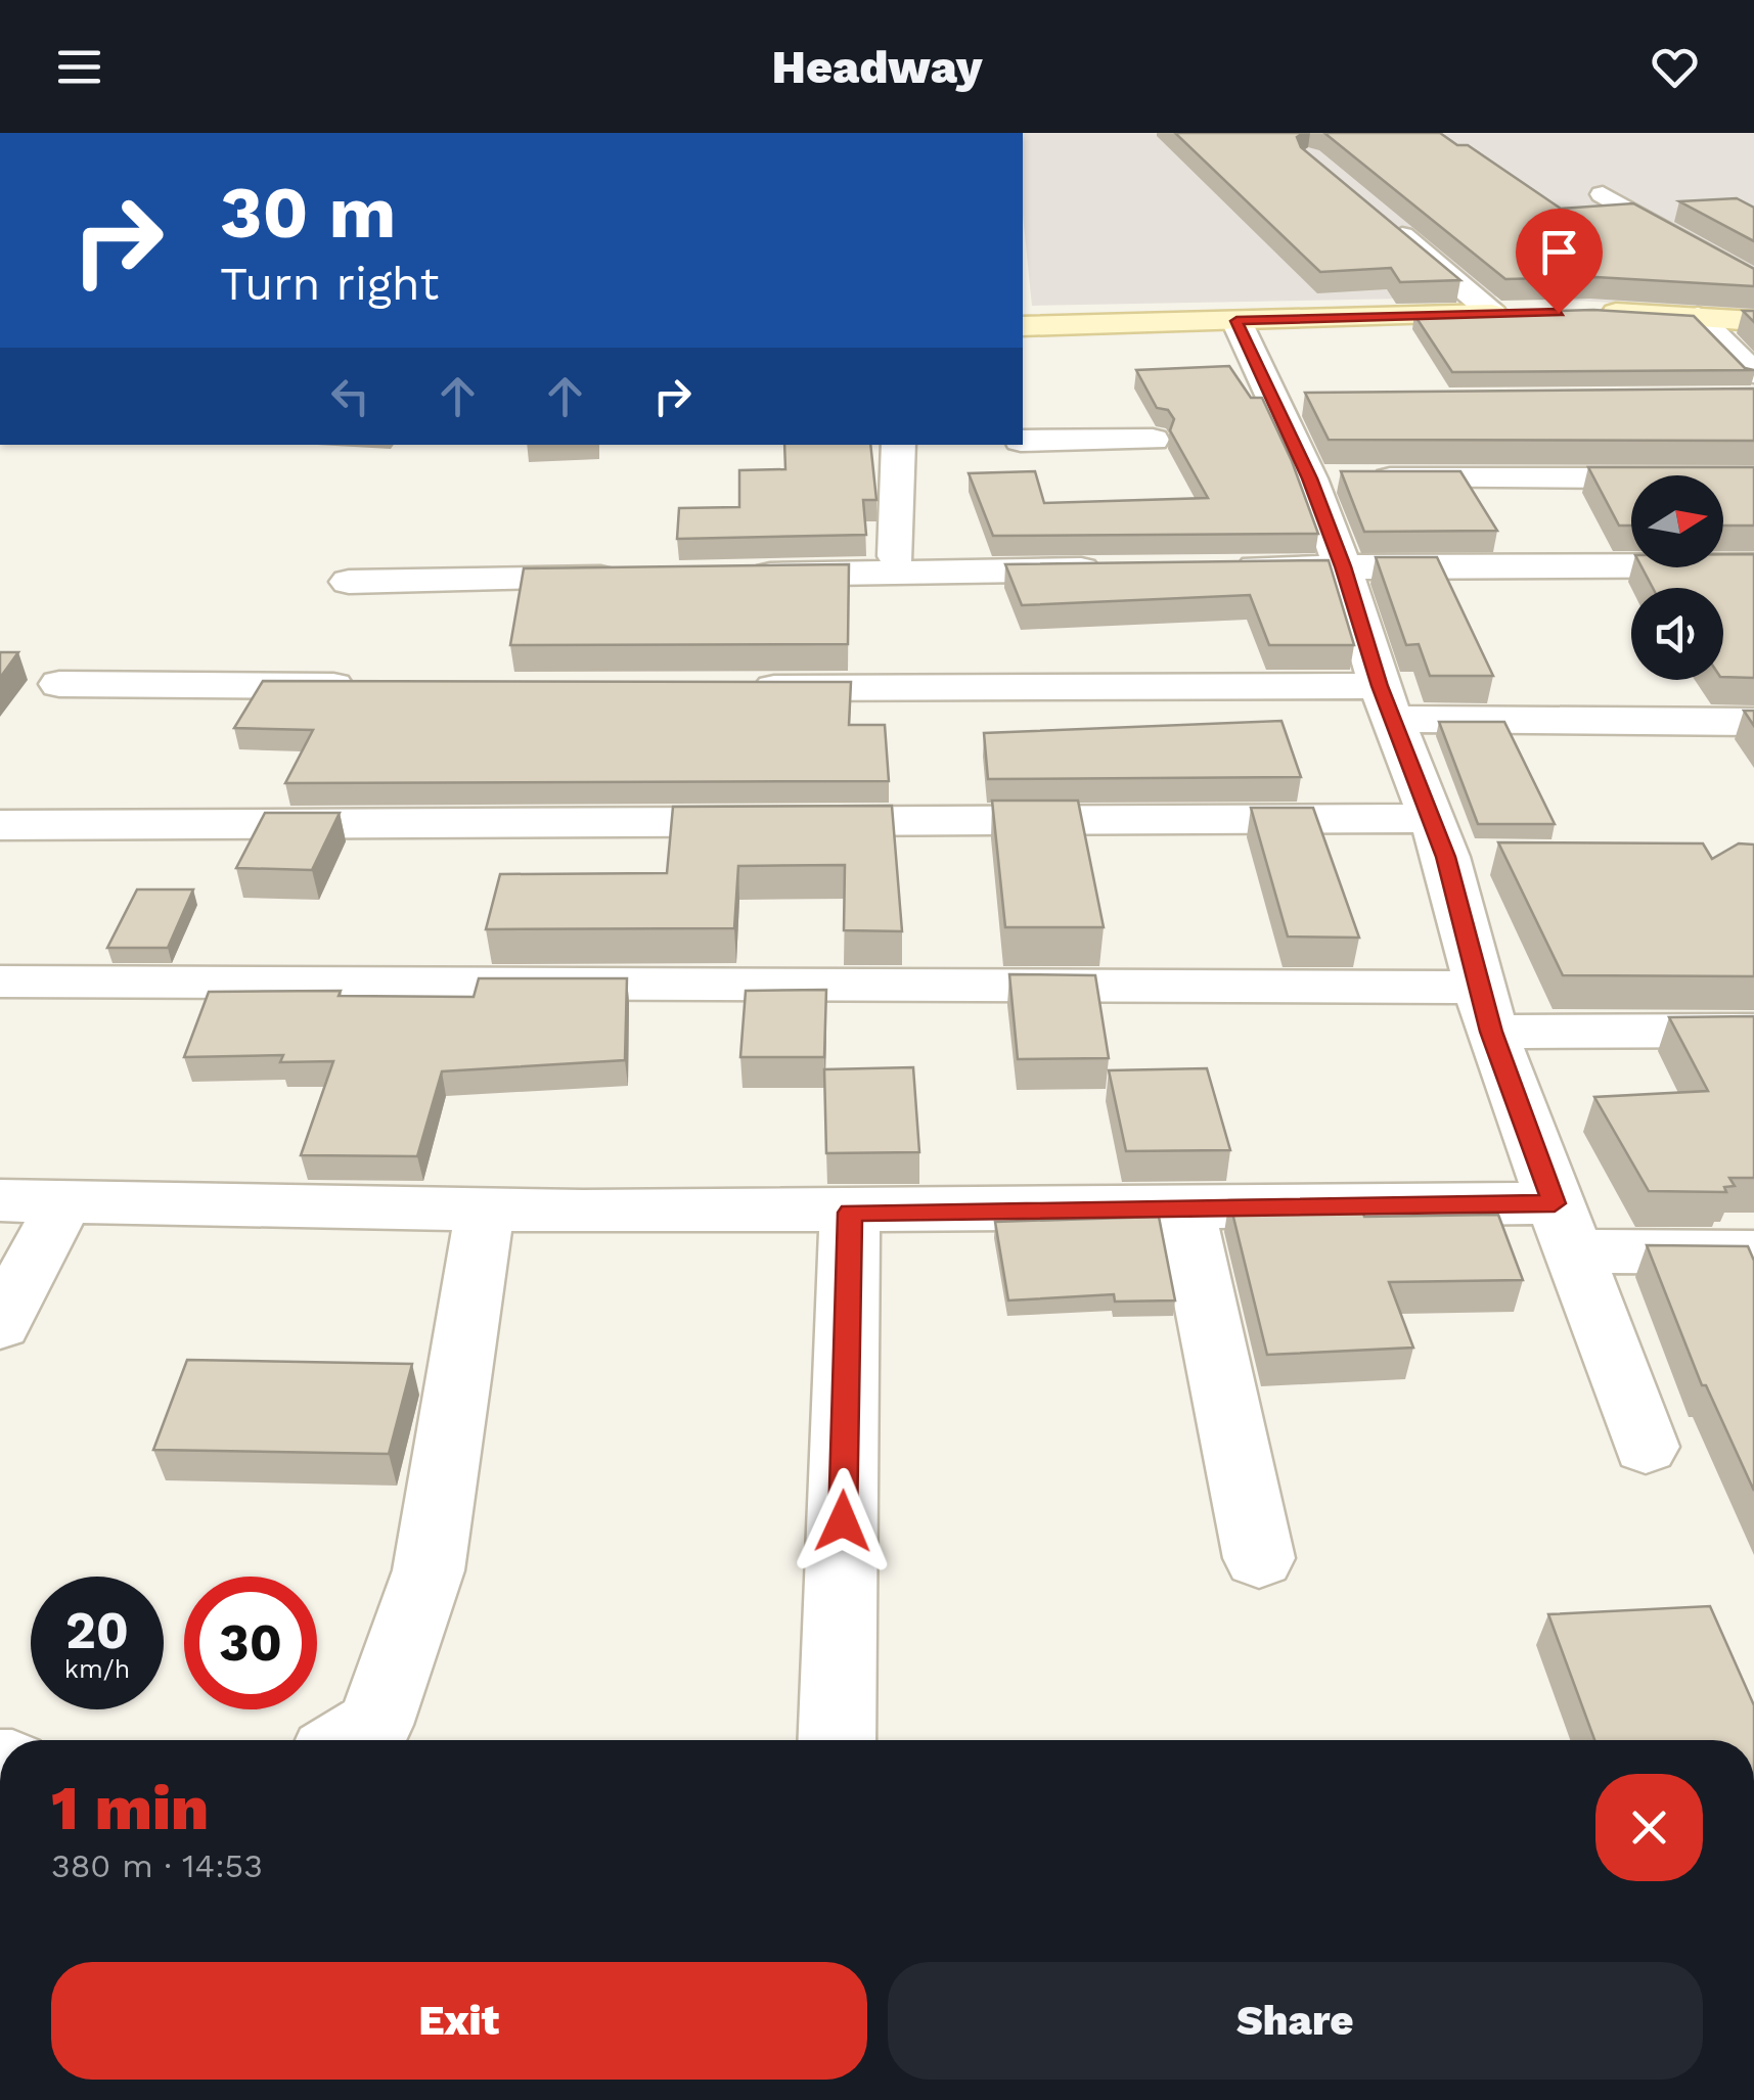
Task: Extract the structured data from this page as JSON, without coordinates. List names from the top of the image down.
{
  "north": "right",
  "page": {
    "header": "Headway",
    "turn": ["30 m", "Turn right"],
    "speed": "20 km/h",
    "limit": "30",
    "heading": ["1 min", "380 m · 14:53"],
    "buttons": ["Exit", "Share"]
  }
}
